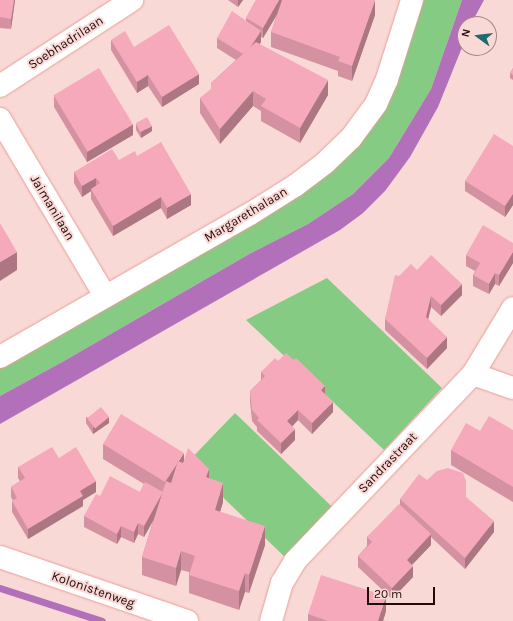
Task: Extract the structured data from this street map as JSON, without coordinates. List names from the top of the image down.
{
  "streets": {
    "street": [
      "Soebhadrilaan",
      "Jaimanilaan",
      "Margarethalaan",
      "Sandrastraat",
      "Kolonistenweg"
    ]
  },
  "crossings": [
    ["Jaimanilaan", "Margarethalaan"]
  ],
  "scale_bar": "20 m",
  "north": "left"
}
